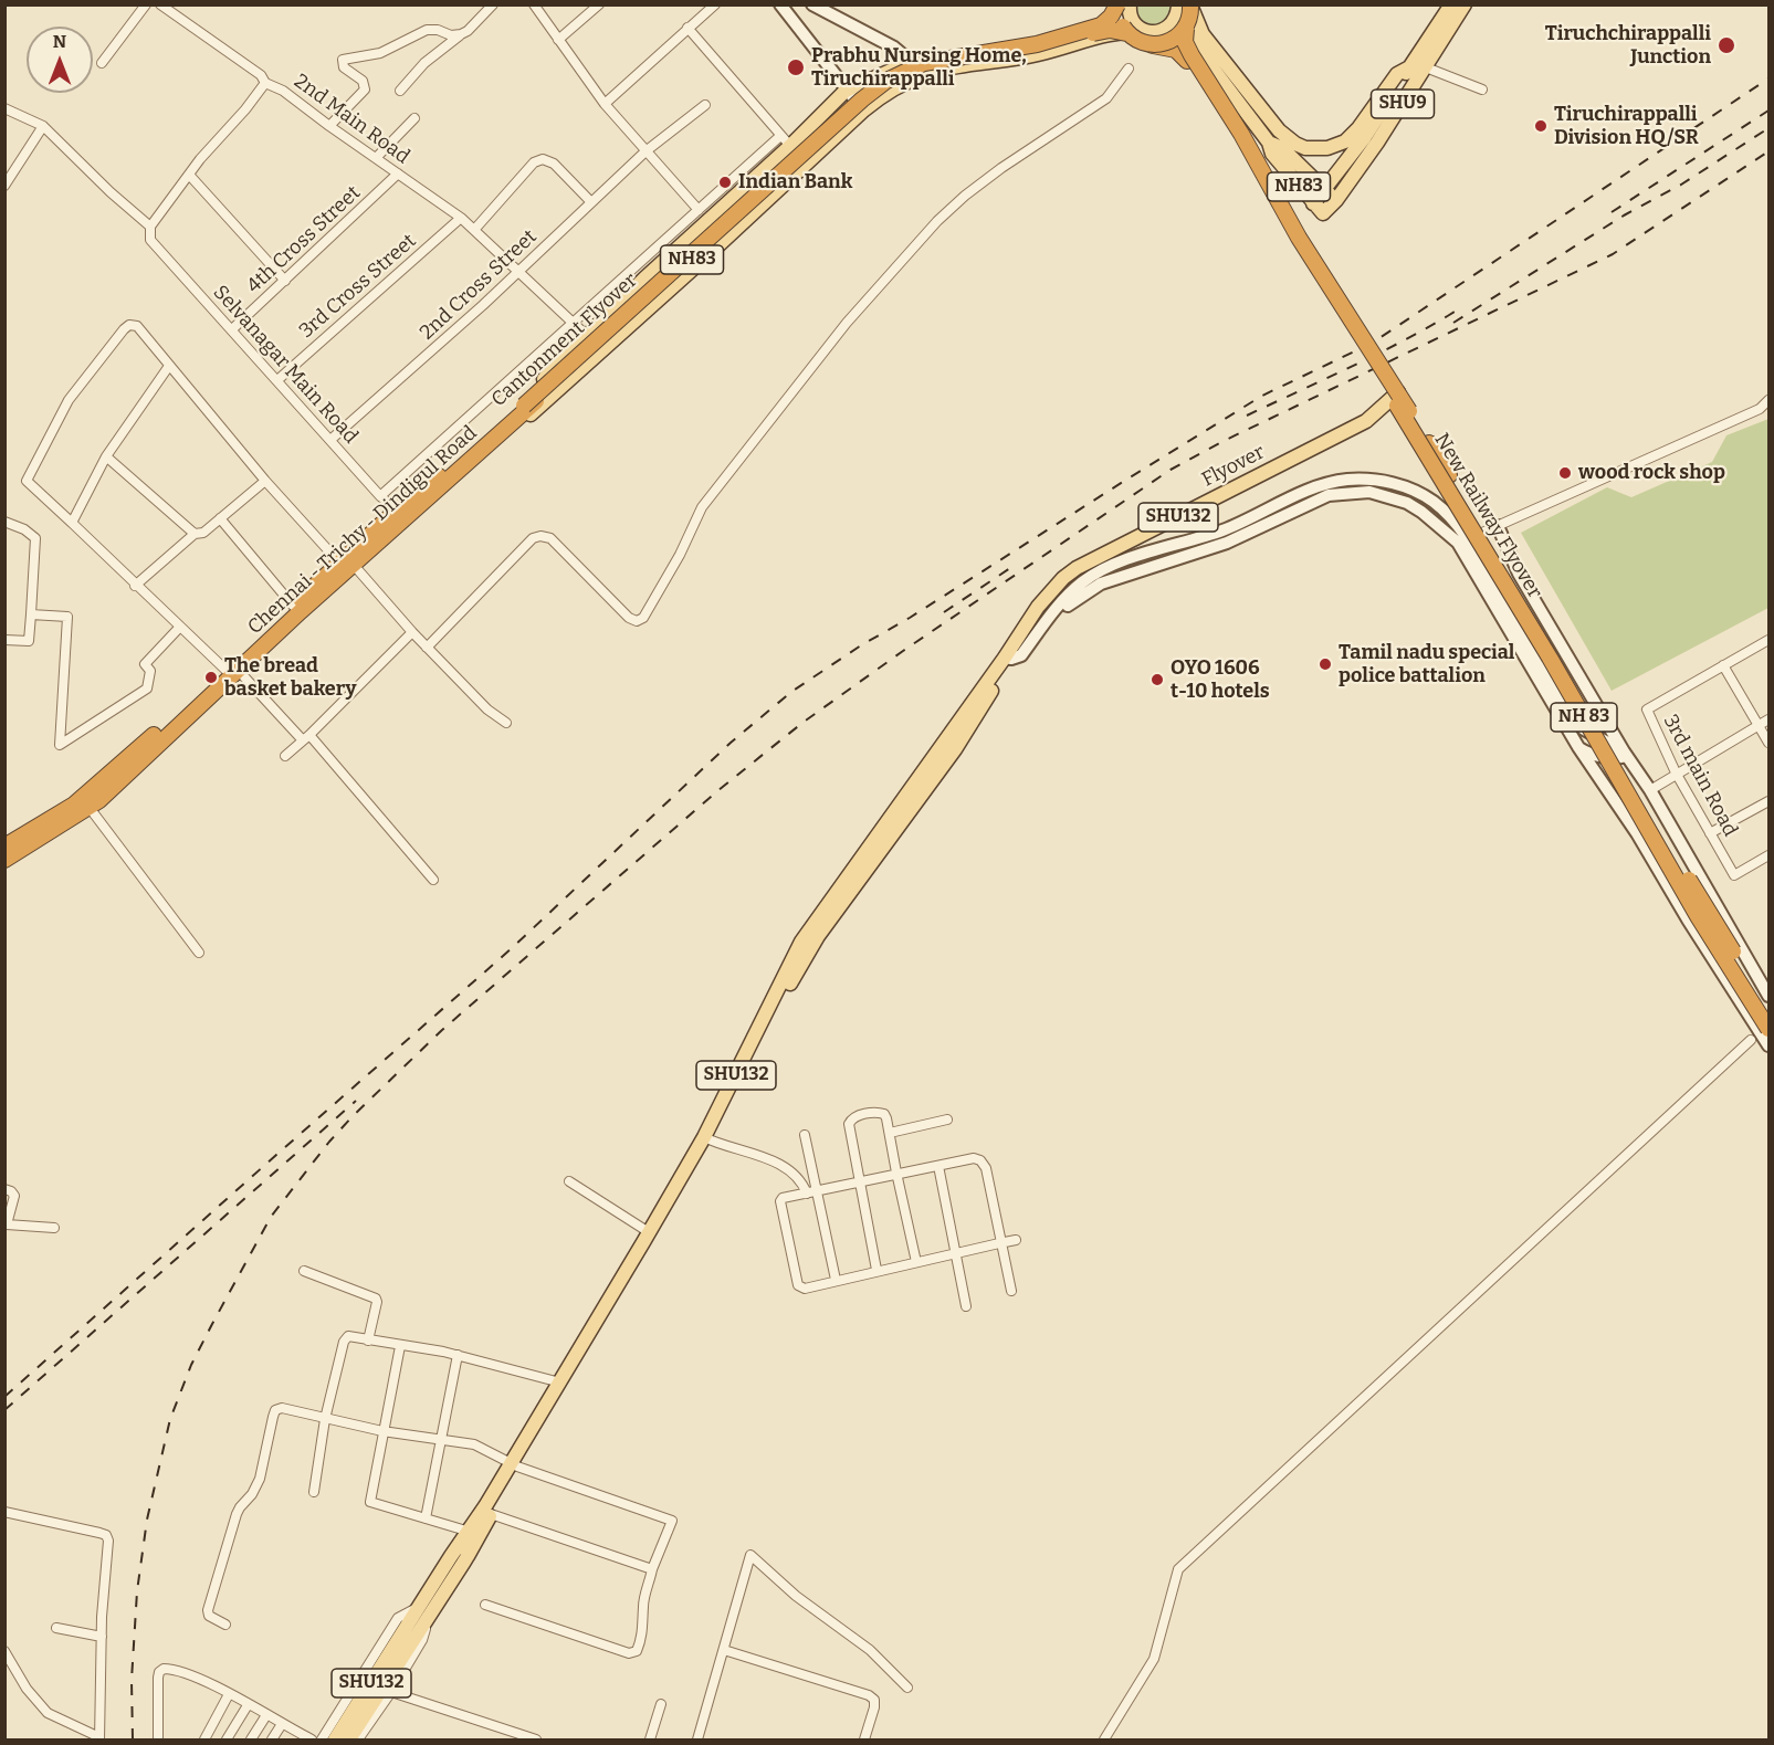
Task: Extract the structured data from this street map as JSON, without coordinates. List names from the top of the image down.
{
  "streets": {
    "highway": [
      "NH83",
      "Cantonment Flyover",
      "New Railway Flyover",
      "Chennai - Trichy - Dindigul Road",
      "NH 83"
    ],
    "main road": ["SHU9", "Flyover", "SHU132"],
    "street": [
      "2nd Main Road",
      "4th Cross Street",
      "2nd Cross Street",
      "3rd Cross Street",
      "Selvanagar Main Road",
      "3rd main Road"
    ]
  },
  "crossings": [
    ["SHU9", "NH83"],
    ["2nd Main Road", "4th Cross Street"],
    ["2nd Main Road", "2nd Cross Street"],
    ["2nd Main Road", "3rd Cross Street"],
    ["NH83", "Cantonment Flyover"],
    ["NH83", "New Railway Flyover"],
    ["NH83", "Chennai - Trichy - Dindigul Road"],
    ["4th Cross Street", "Selvanagar Main Road"],
    ["2nd Cross Street", "Selvanagar Main Road"],
    ["3rd Cross Street", "Selvanagar Main Road"],
    ["Cantonment Flyover", "New Railway Flyover"],
    ["Cantonment Flyover", "Chennai - Trichy - Dindigul Road"],
    ["Selvanagar Main Road", "Chennai - Trichy - Dindigul Road"],
    ["Flyover", "New Railway Flyover"],
    ["Flyover", "SHU132"]
  ],
  "places": [
    "Tiruchchirappalli Junction",
    "Prabhu Nursing Home, Tiruchirappalli",
    "Tiruchirappalli Division HQ/SR",
    "Indian Bank",
    "wood rock shop",
    "Tamil nadu special police battalion",
    "The bread basket bakery",
    "OYO 1606 t-10 hotels"
  ],
  "north": "top"
}
